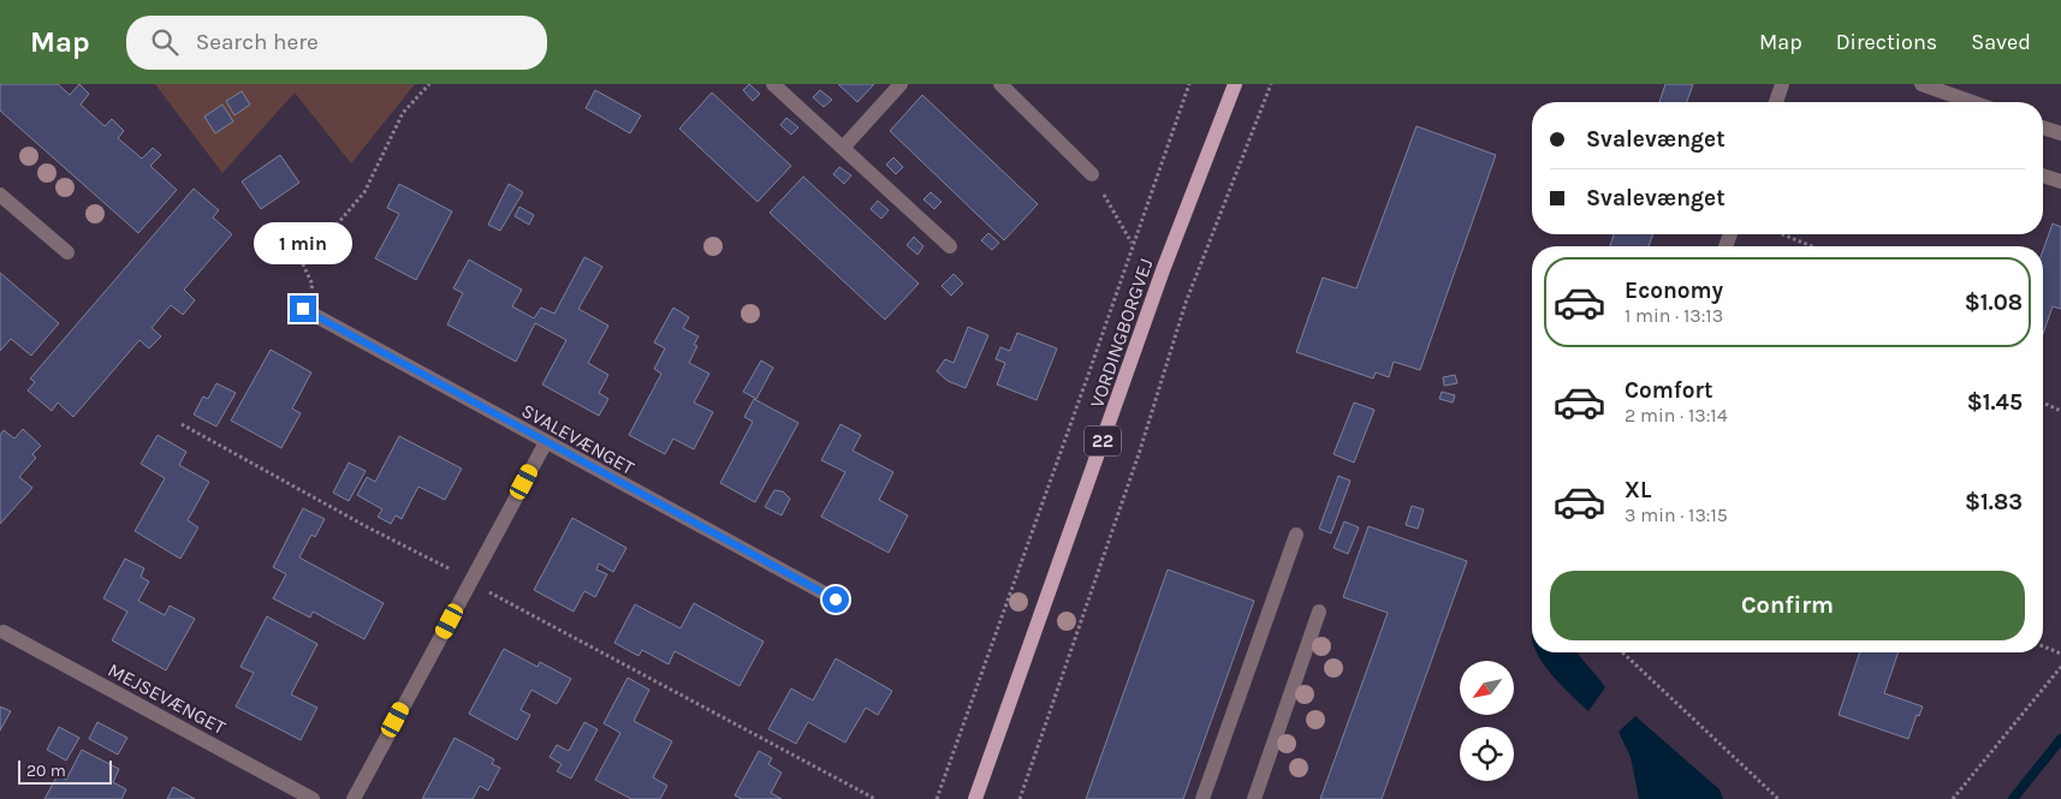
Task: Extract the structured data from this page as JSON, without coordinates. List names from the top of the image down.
{
  "streets": {
    "main road": ["VORDINGBORGVEJ", "22"],
    "street": ["SVALEVÆNGET", "MEJSEVÆNGET"]
  },
  "scale_bar": "20 m",
  "north": "bottom left",
  "page": {
    "header": "Map",
    "search": "Search here",
    "nav": ["Map", "Directions", "Saved"],
    "banner": ["Svalevænget", "Svalevænget"],
    "bubble": "1 min",
    "list": [
      {
        "name": "Economy",
        "note": "1 min · 13:13",
        "value": "$1.08"
      },
      {
        "name": "Comfort",
        "note": "2 min · 13:14",
        "value": "$1.45"
      },
      {
        "name": "XL",
        "note": "3 min · 13:15",
        "value": "$1.83"
      }
    ],
    "buttons": "Confirm",
    "scale": "20 m"
  }
}
